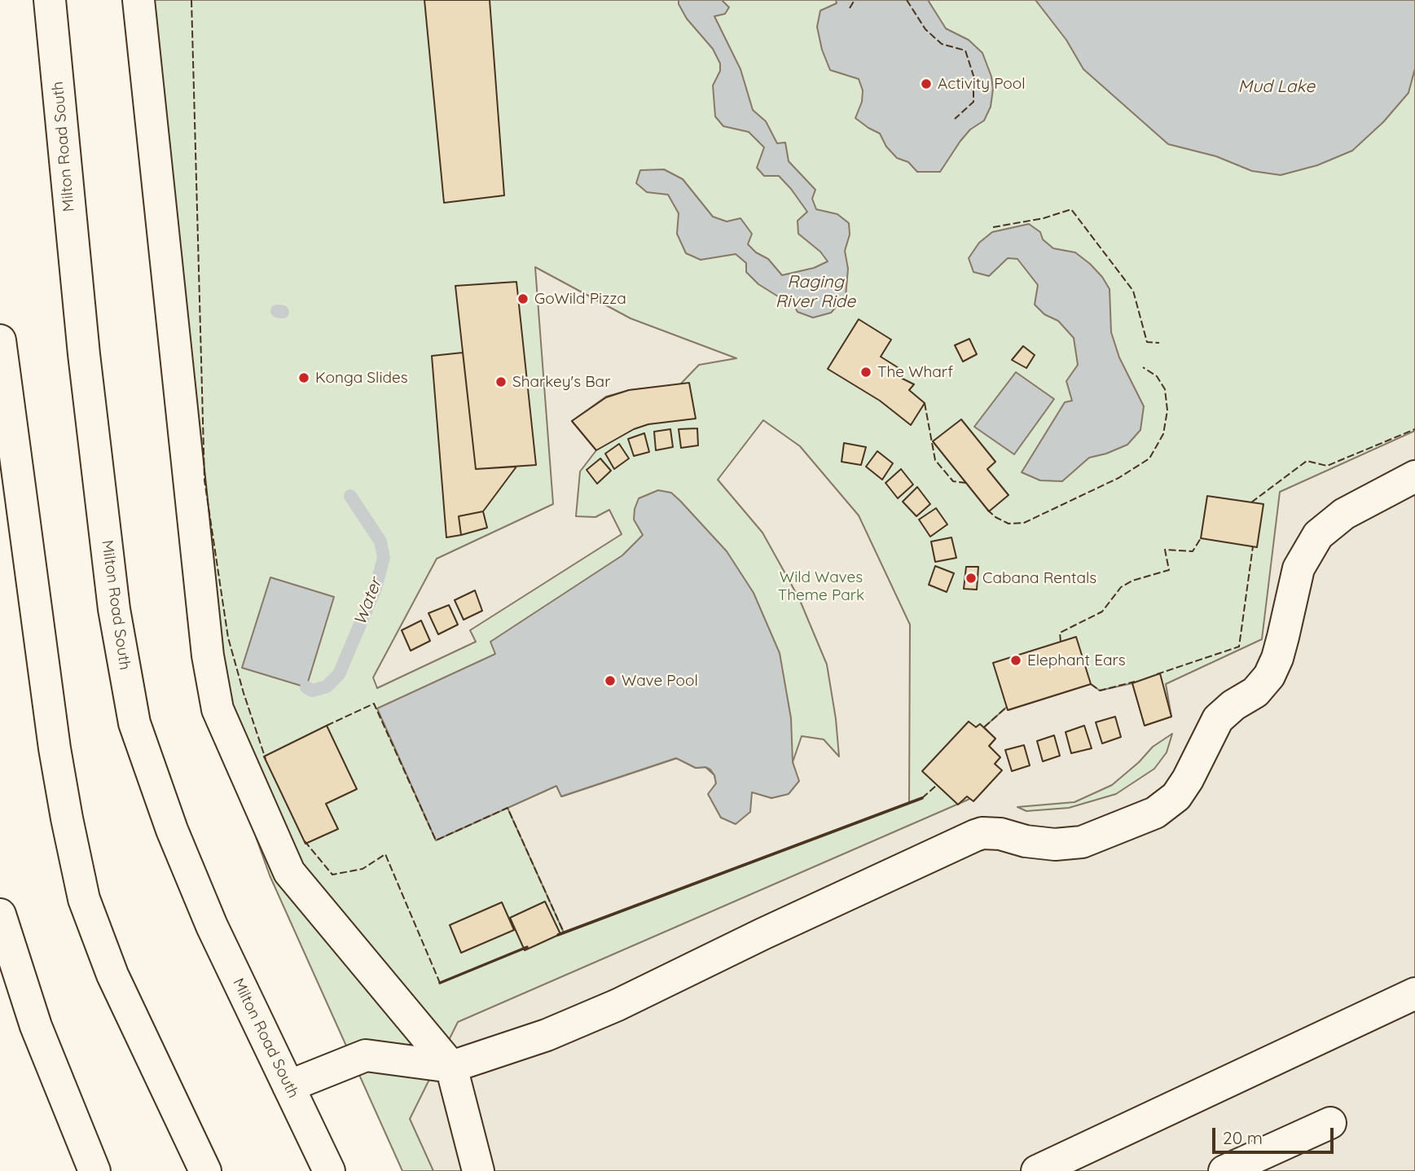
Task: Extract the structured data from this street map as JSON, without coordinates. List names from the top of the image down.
{
  "streets": {
    "street": ["Milton Road South"]
  },
  "water": ["Mud Lake", "Raging River Ride", "Water"],
  "parks": ["Wild Waves Theme Park"],
  "places": [
    "Activity Pool",
    "GoWild Pizza",
    "The Wharf",
    "Konga Slides",
    "Sharkey's Bar",
    "Cabana Rentals",
    "Elephant Ears",
    "Wave Pool"
  ],
  "scale_bar": "20 m"
}
